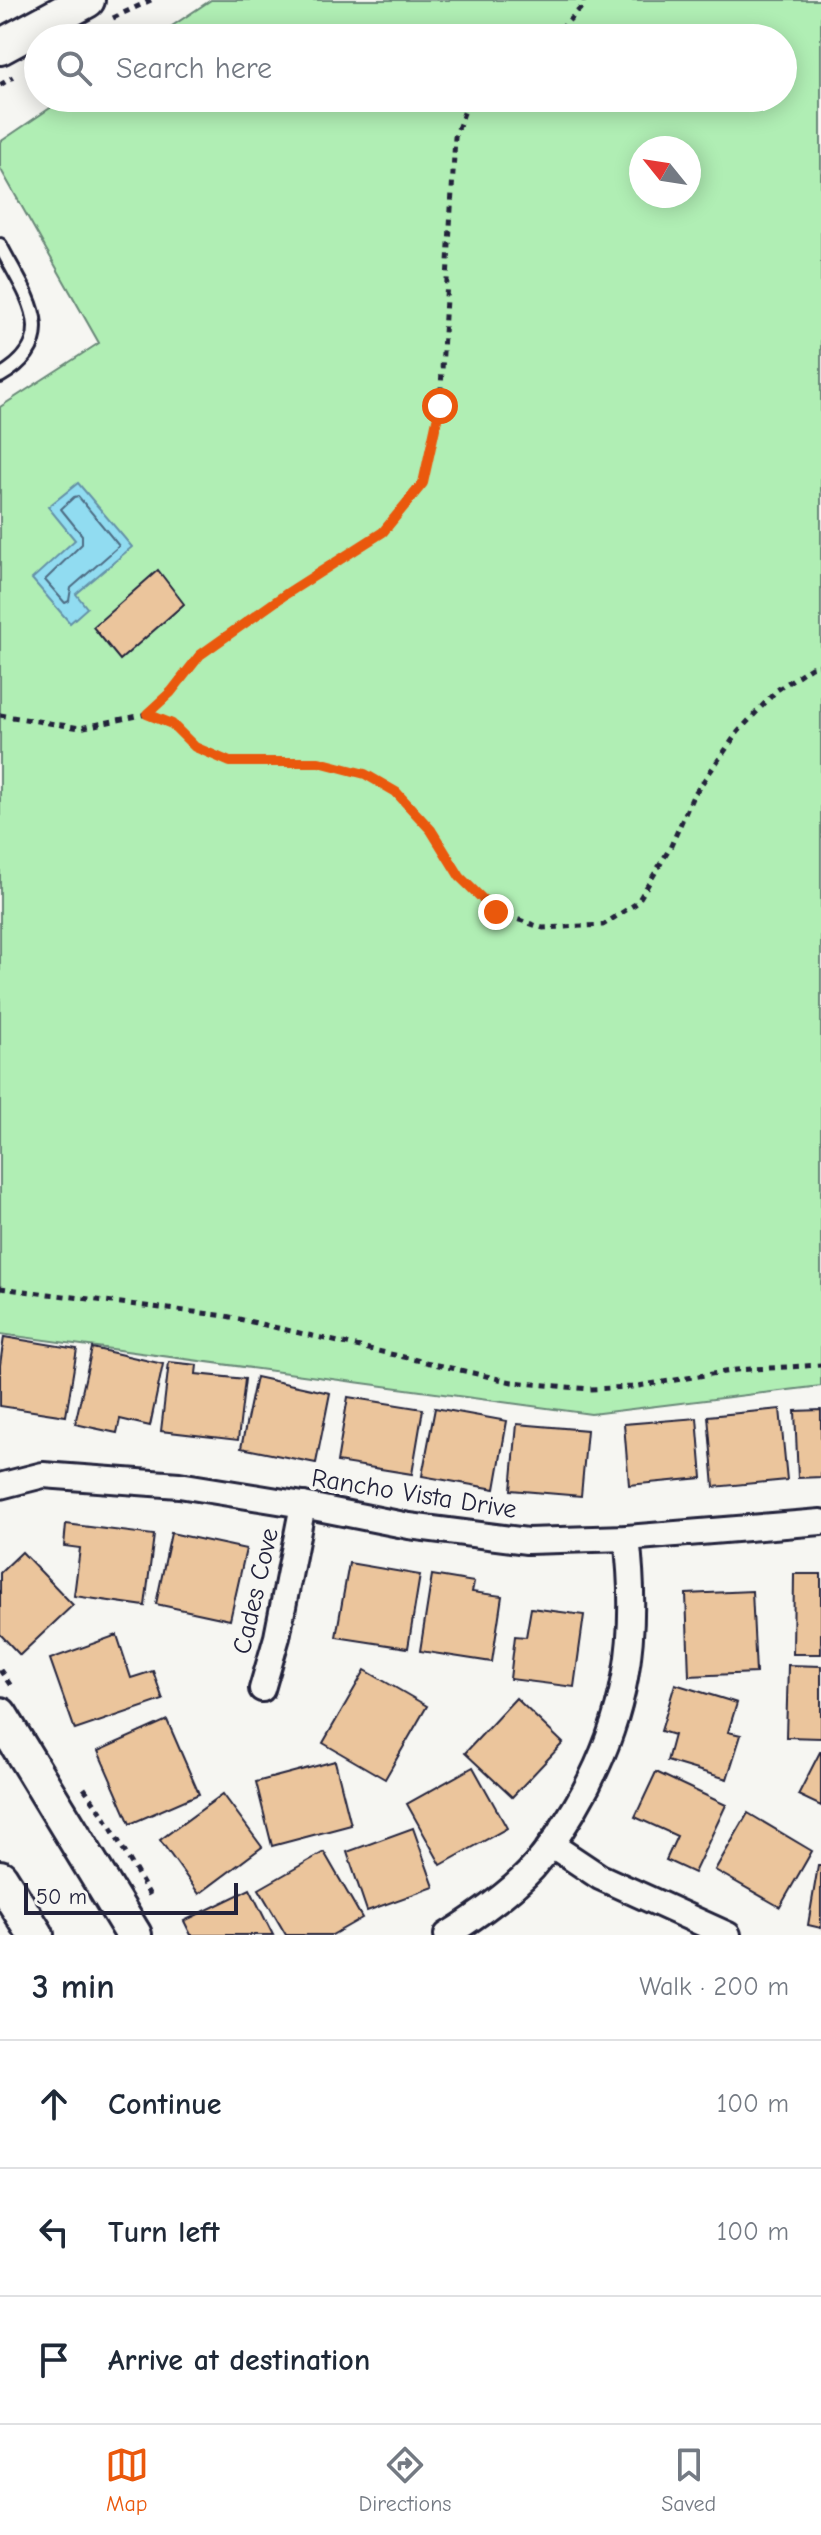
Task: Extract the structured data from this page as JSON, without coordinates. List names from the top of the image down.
{
  "streets": {
    "street": ["Rancho Vista Drive", "Cades Cove"]
  },
  "crossings": [
    ["Rancho Vista Drive", "Cades Cove"]
  ],
  "scale_bar": "50 m",
  "north": "top left",
  "page": {
    "search": "Search here",
    "scale": "50 m",
    "heading": ["3 min", "Walk · 200 m"],
    "list": [
      ["Continue", "100 m"],
      ["Turn left", "100 m"],
      "Arrive at destination"
    ],
    "nav": ["Map", "Directions", "Saved"]
  }
}
